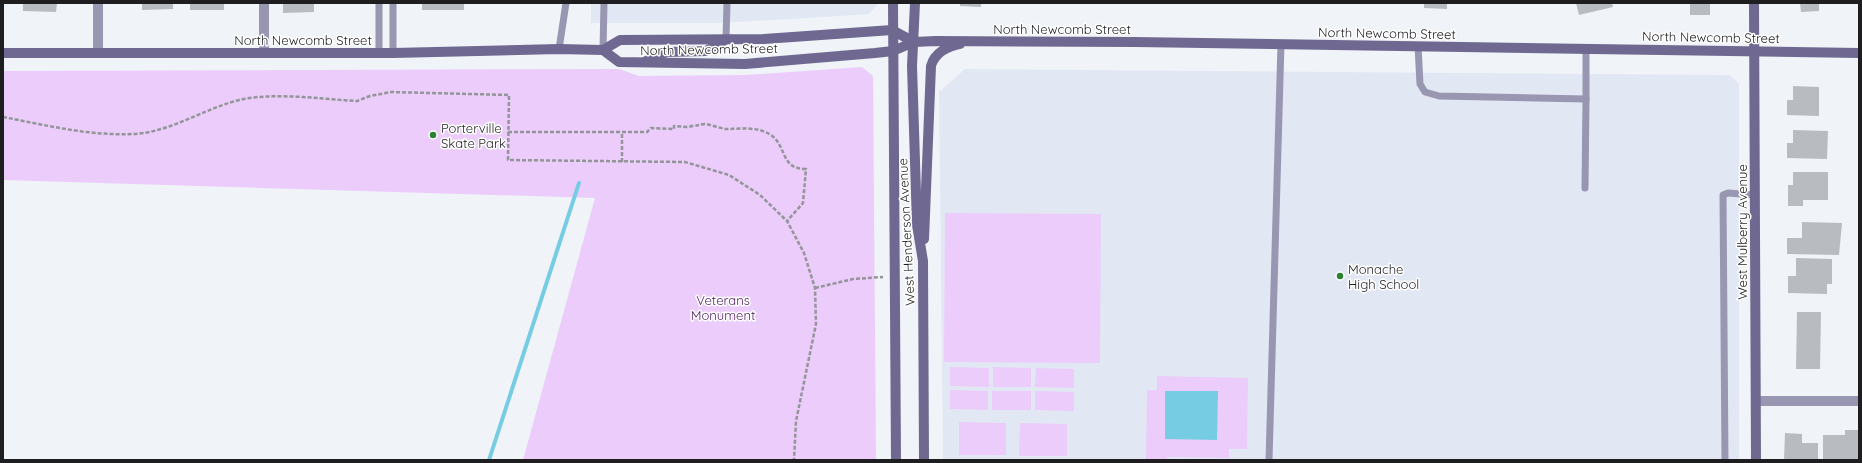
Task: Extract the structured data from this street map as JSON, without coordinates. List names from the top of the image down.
{
  "streets": {
    "main road": ["North Newcomb Street", "West Henderson Avenue", "West Mulberry Avenue"]
  },
  "crossings": [
    ["North Newcomb Street", "West Henderson Avenue"],
    ["North Newcomb Street", "West Mulberry Avenue"]
  ],
  "parks": ["Veterans Monument"],
  "places": ["Porterville Skate Park", "Monache High School"]
}
